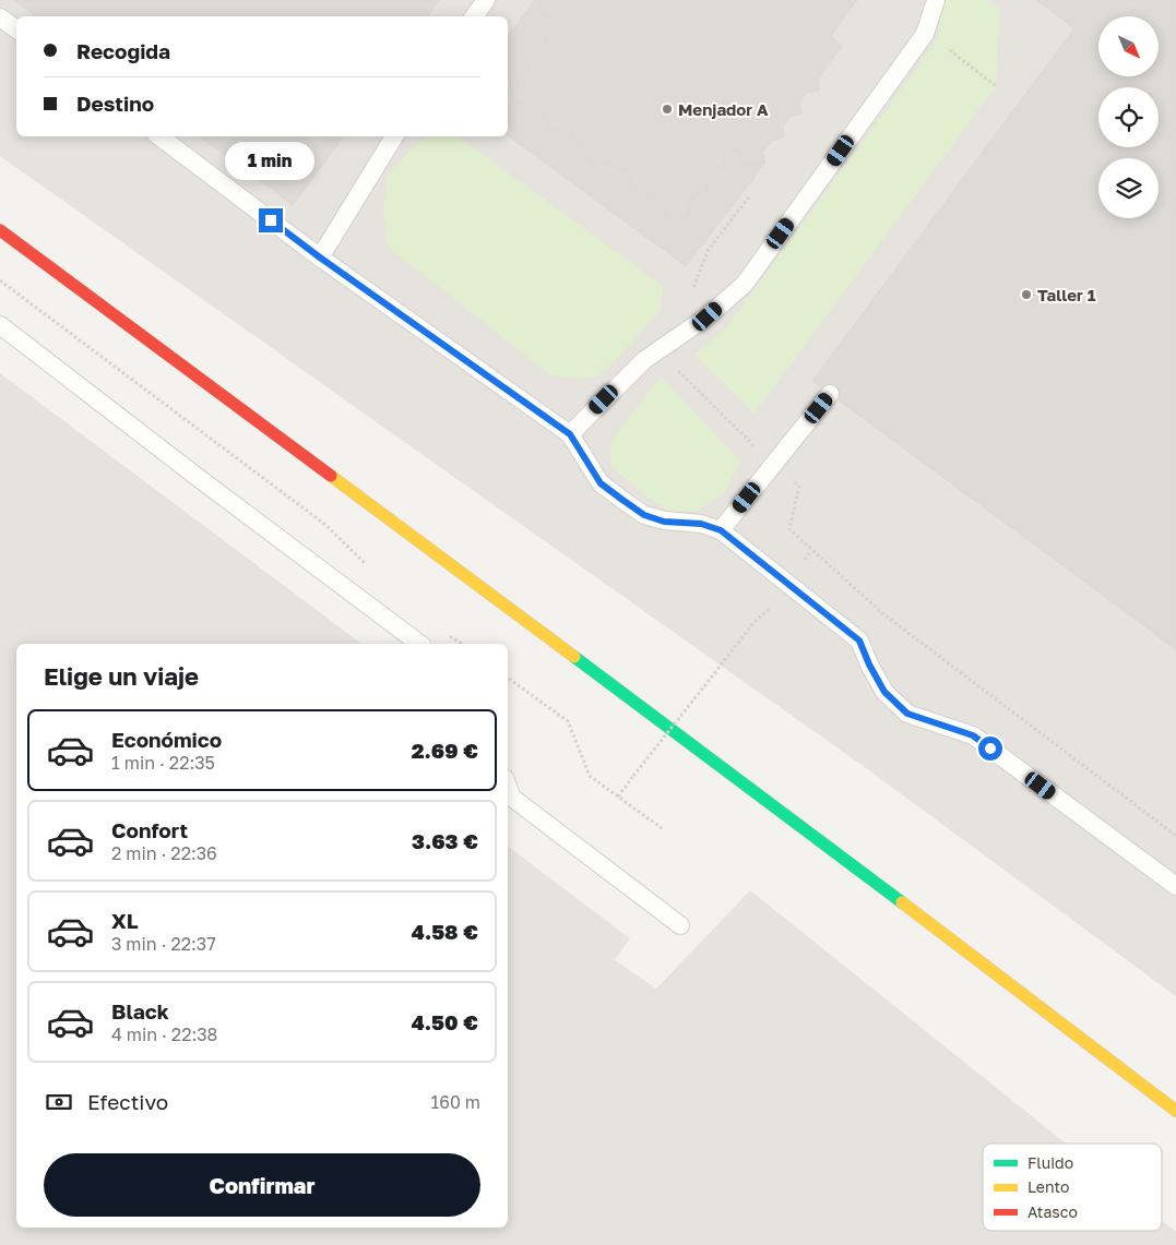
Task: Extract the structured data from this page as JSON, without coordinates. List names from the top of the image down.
{
  "places": ["Menjador A", "Taller 1"],
  "legend": ["Fluido", "Lento", "Atasco"],
  "north": "bottom right",
  "page": {
    "banner": ["Recogida", "Destino"],
    "bubble": "1 min",
    "heading": "Elige un viaje",
    "list": [
      {
        "name": "Económico",
        "note": "1 min · 22:35",
        "value": "2.69 €"
      },
      {
        "name": "Confort",
        "note": "2 min · 22:36",
        "value": "3.63 €"
      },
      {
        "name": "XL",
        "note": "3 min · 22:37",
        "value": "4.58 €"
      },
      {
        "name": "Black",
        "note": "4 min · 22:38",
        "value": "4.50 €"
      }
    ],
    "pay": ["Efectivo", "160 m"],
    "buttons": "Confirmar"
  }
}
